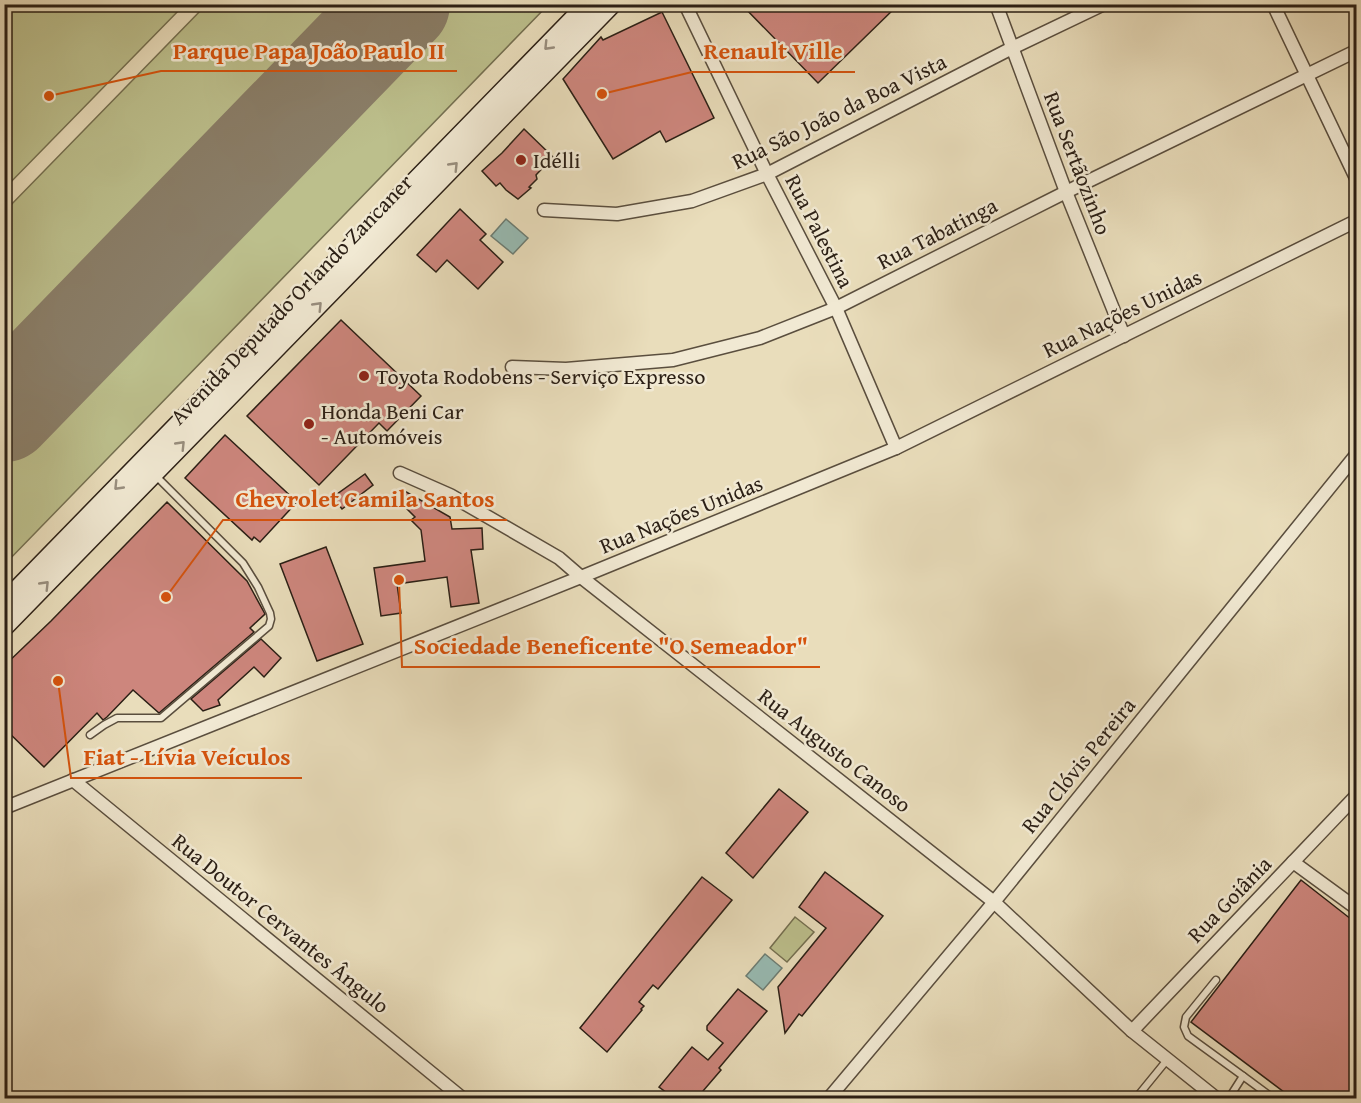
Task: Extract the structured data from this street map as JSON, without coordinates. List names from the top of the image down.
{
  "streets": {
    "main road": ["Avenida Deputado Orlando Zancaner"],
    "street": [
      "Rua São João da Boa Vista",
      "Rua Sertãozinho",
      "Rua Palestina",
      "Rua Tabatinga",
      "Rua Nações Unidas",
      "Rua Augusto Canoso",
      "Rua Clóvis Pereira",
      "Rua Goiânia",
      "Rua Doutor Cervantes Ângulo"
    ]
  },
  "crossings": [
    ["Rua São João da Boa Vista", "Rua Sertãozinho"],
    ["Rua São João da Boa Vista", "Rua Palestina"],
    ["Rua Sertãozinho", "Rua Tabatinga"],
    ["Rua Sertãozinho", "Rua Nações Unidas"],
    ["Rua Palestina", "Rua Tabatinga"],
    ["Rua Palestina", "Rua Nações Unidas"],
    ["Rua Nações Unidas", "Rua Augusto Canoso"],
    ["Rua Nações Unidas", "Rua Doutor Cervantes Ângulo"],
    ["Rua Augusto Canoso", "Rua Clóvis Pereira"],
    ["Rua Augusto Canoso", "Rua Goiânia"]
  ],
  "places": [
    "Renault Ville",
    "Parque Papa João Paulo II",
    "Idélli",
    "Toyota Rodobens - Serviço Expresso",
    "Honda Beni Car - Automóveis",
    "Sociedade Beneficente \"O Semeador\"",
    "Chevrolet Camila Santos",
    "Fiat - Lívia Veículos"
  ]
}
